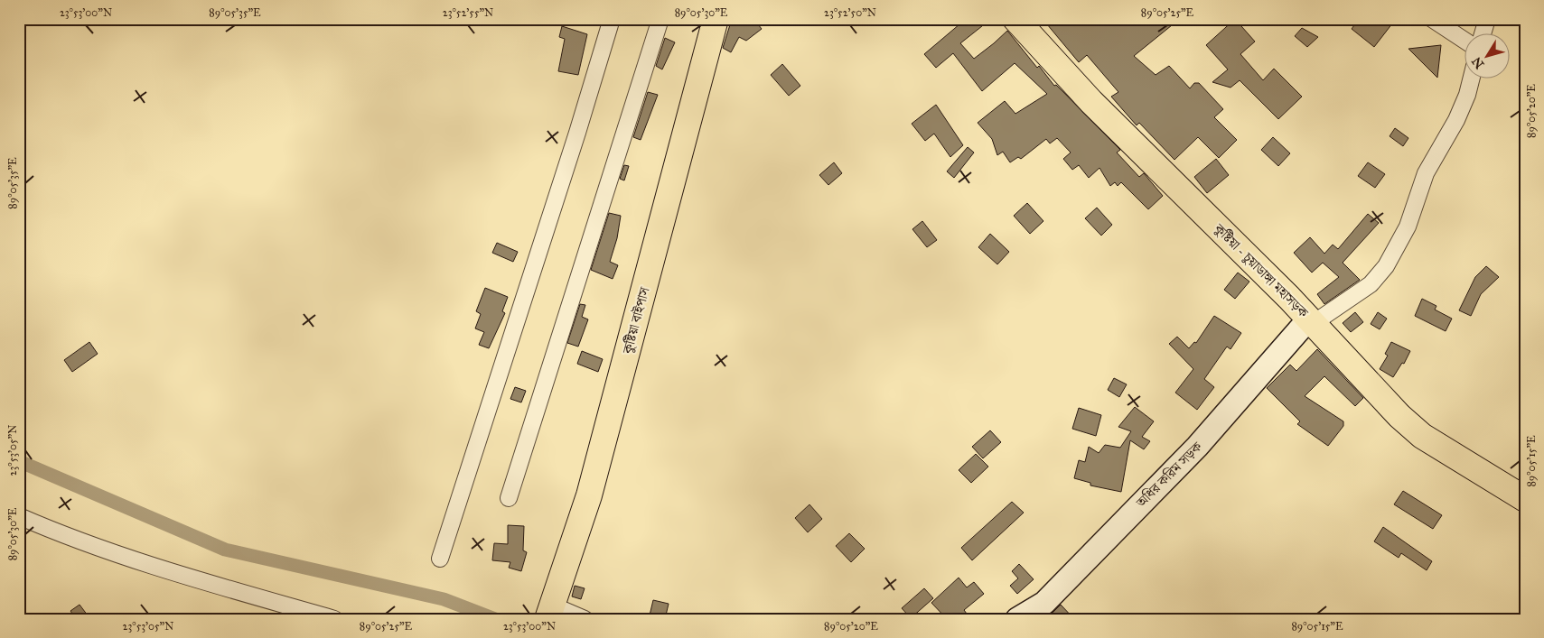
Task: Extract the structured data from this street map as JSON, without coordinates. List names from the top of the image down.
{
  "streets": {
    "main road": ["কুষ্টিয়া - চুয়াডাঙ্গা মহাসড়ক", "কুষ্টিয়া বাইপাস", "অধির করিম সড়ক"]
  },
  "crossings": [
    ["কুষ্টিয়া - চুয়াডাঙ্গা মহাসড়ক", "অধির করিম সড়ক"]
  ],
  "north": "bottom left",
  "coordinates": [
    "23°53'00\"N",
    "89°05'35\"E",
    "23°52'55\"N",
    "89°05'30\"E",
    "23°52'50\"N",
    "89°05'25\"E",
    "89°05'20\"E",
    "23°53'05\"N",
    "89°05'15\"E"
  ]
}
